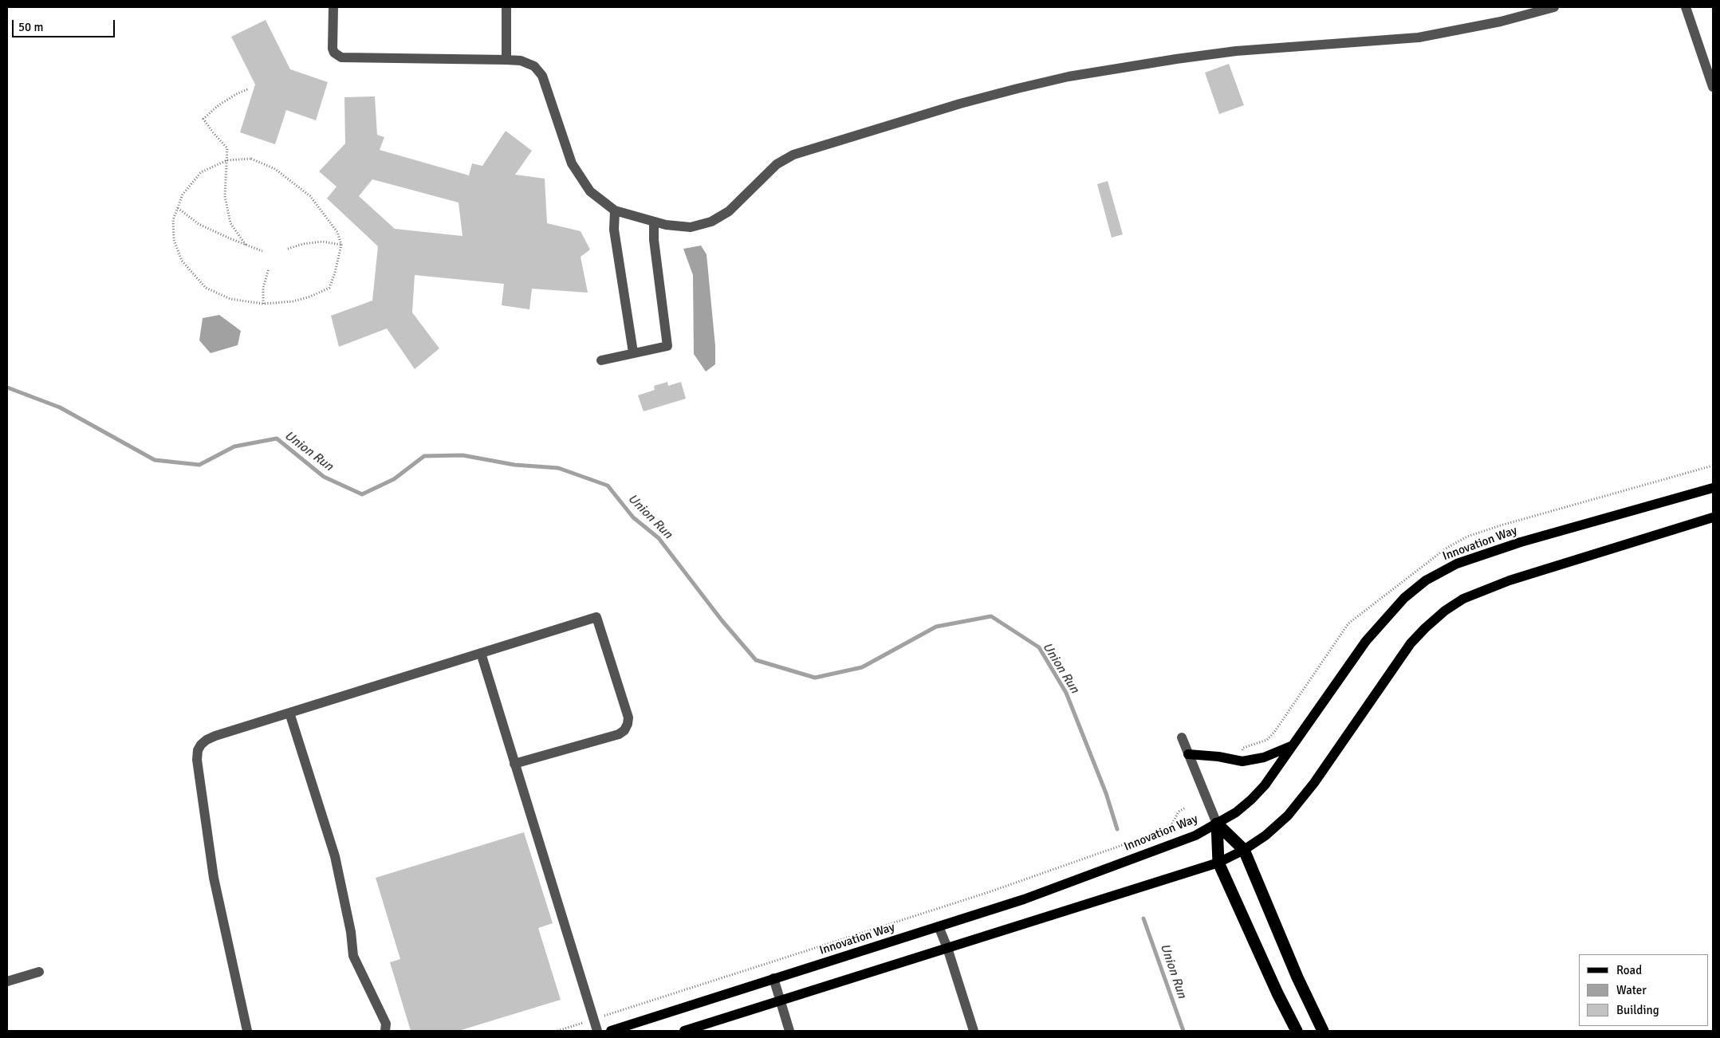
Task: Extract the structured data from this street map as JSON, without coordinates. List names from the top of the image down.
{
  "streets": {
    "main road": ["Innovation Way"]
  },
  "water": ["Union Run"],
  "legend": ["Road", "Water", "Building"],
  "scale_bar": "50 m"
}
